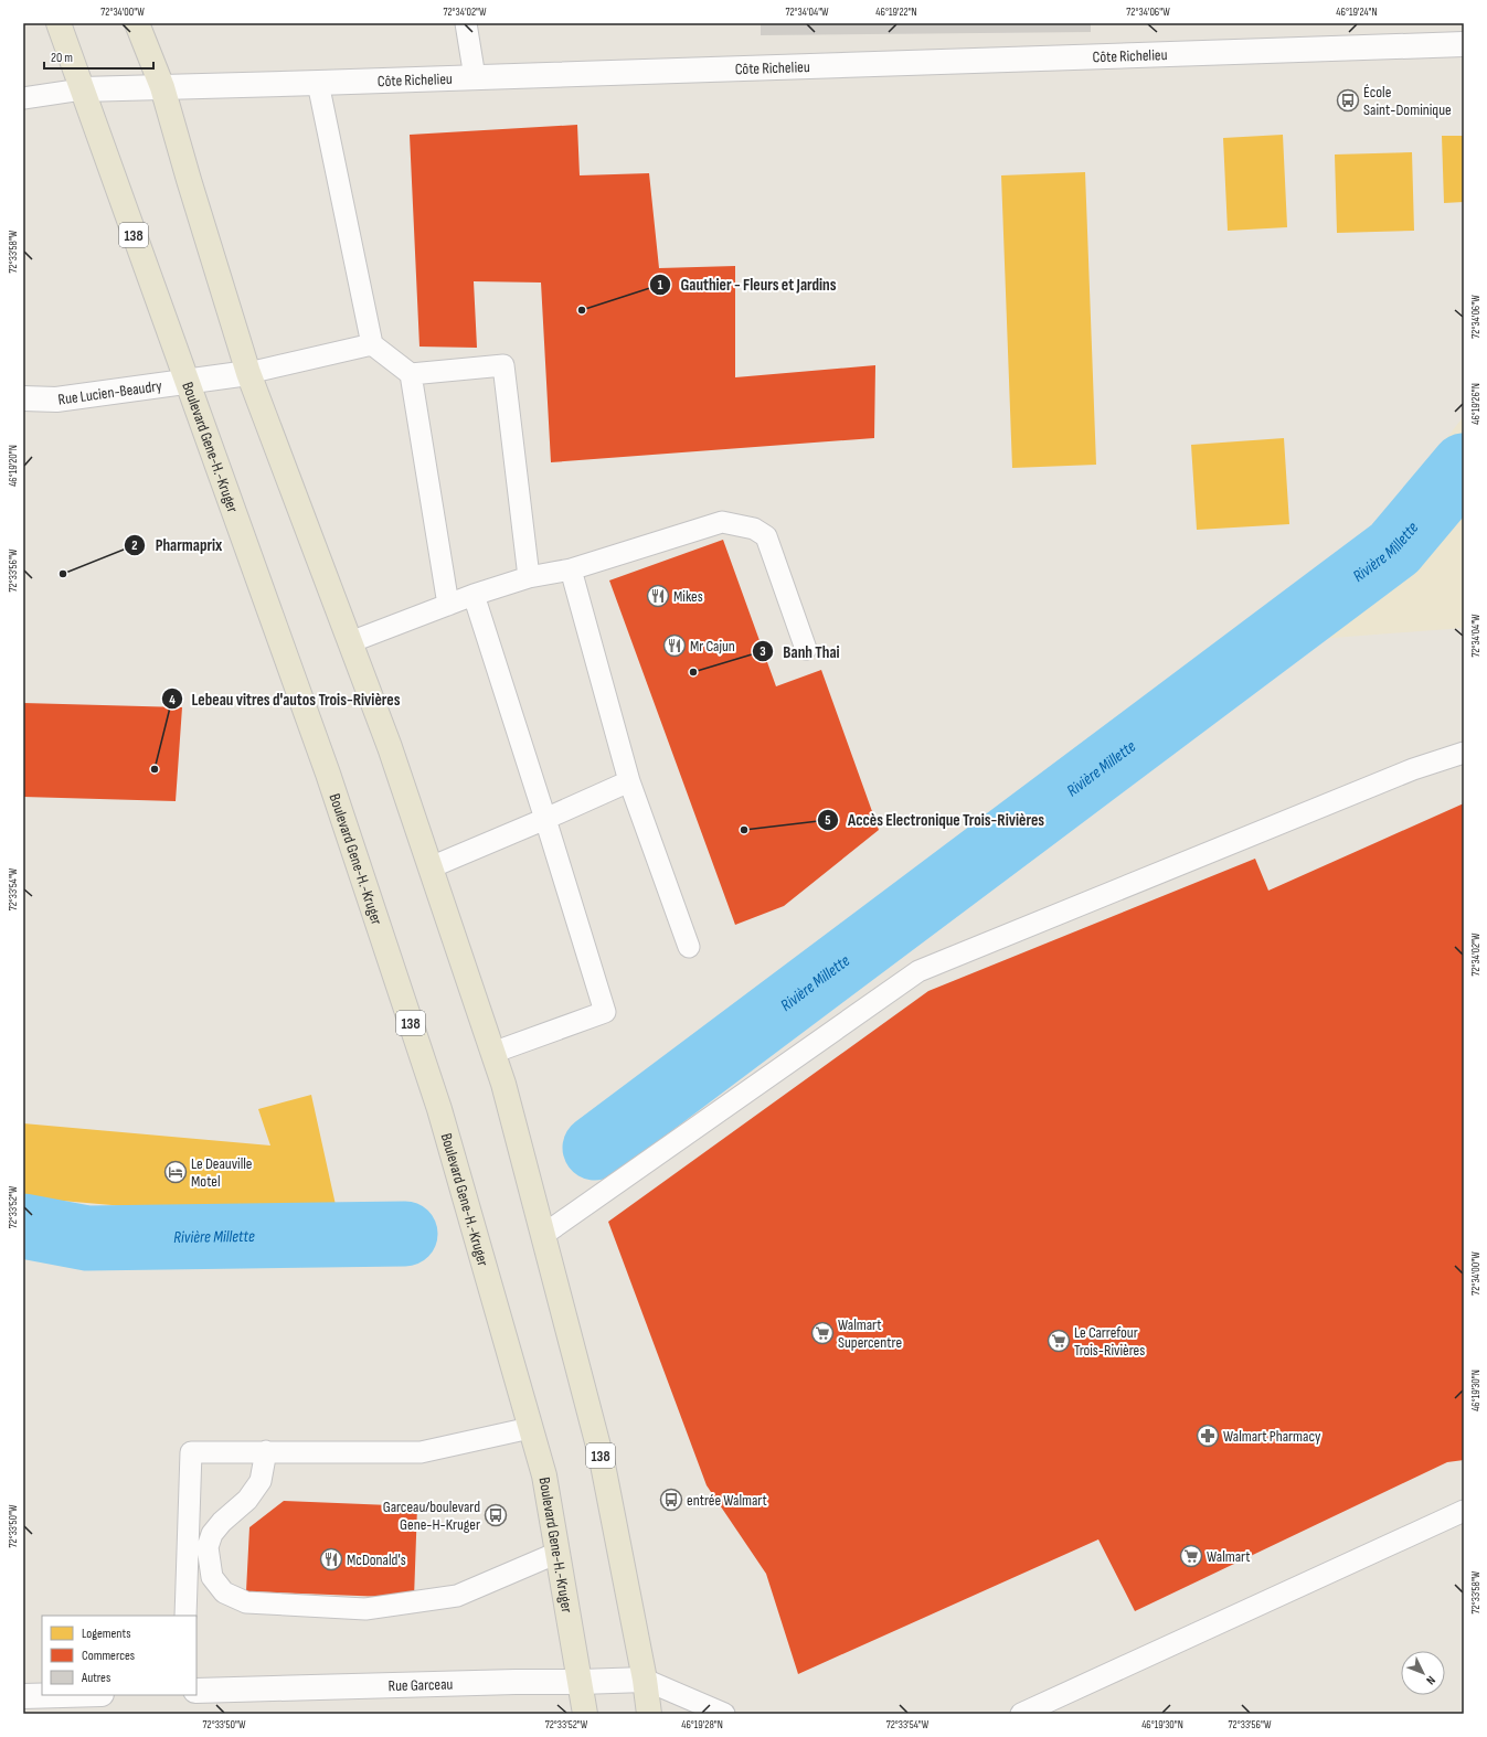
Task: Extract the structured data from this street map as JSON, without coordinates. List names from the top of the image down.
{
  "streets": {
    "main road": ["138", "Boulevard Gene-H.-Kruger"],
    "street": ["Côte Richelieu", "Rue Lucien-Beaudry", "Rue Garceau"]
  },
  "crossings": [
    ["Côte Richelieu", "138"],
    ["Côte Richelieu", "Boulevard Gene-H.-Kruger"],
    ["138", "Rue Lucien-Beaudry"],
    ["138", "Rue Garceau"],
    ["Rue Lucien-Beaudry", "Boulevard Gene-H.-Kruger"],
    ["Boulevard Gene-H.-Kruger", "Rue Garceau"]
  ],
  "water": ["Rivière Millette"],
  "places": {
    "bus stop": ["École Saint-Dominique", "entrée Walmart", "Garceau/boulevard Gene-H-Kruger"],
    "other": [
      "Gauthier - Fleurs et Jardins",
      "Pharmaprix",
      "Banh Thai",
      "Lebeau vitres d'autos Trois-Rivières",
      "Accès Electronique Trois-Rivières"
    ],
    "restaurant": ["Mikes", "Mr Cajun", "McDonald's"],
    "hotel": ["Le Deauville Motel"],
    "supermarket": ["Walmart Supercentre", "Le Carrefour Trois-Rivières", "Walmart"],
    "pharmacy": ["Walmart Pharmacy"]
  },
  "legend": ["Logements", "Commerces", "Autres"],
  "scale_bar": "20 m",
  "north": "bottom right",
  "coordinates": [
    "72°34'00\"W",
    "72°34'02\"W",
    "72°34'04\"W",
    "46°19'22\"N",
    "72°34'06\"W",
    "46°19'24\"N",
    "72°33'58\"W",
    "46°19'26\"N",
    "46°19'20\"N",
    "72°33'56\"W",
    "72°33'54\"W",
    "72°33'52\"W",
    "46°19'30\"N",
    "72°33'50\"W",
    "46°19'28\"N"
  ]
}
